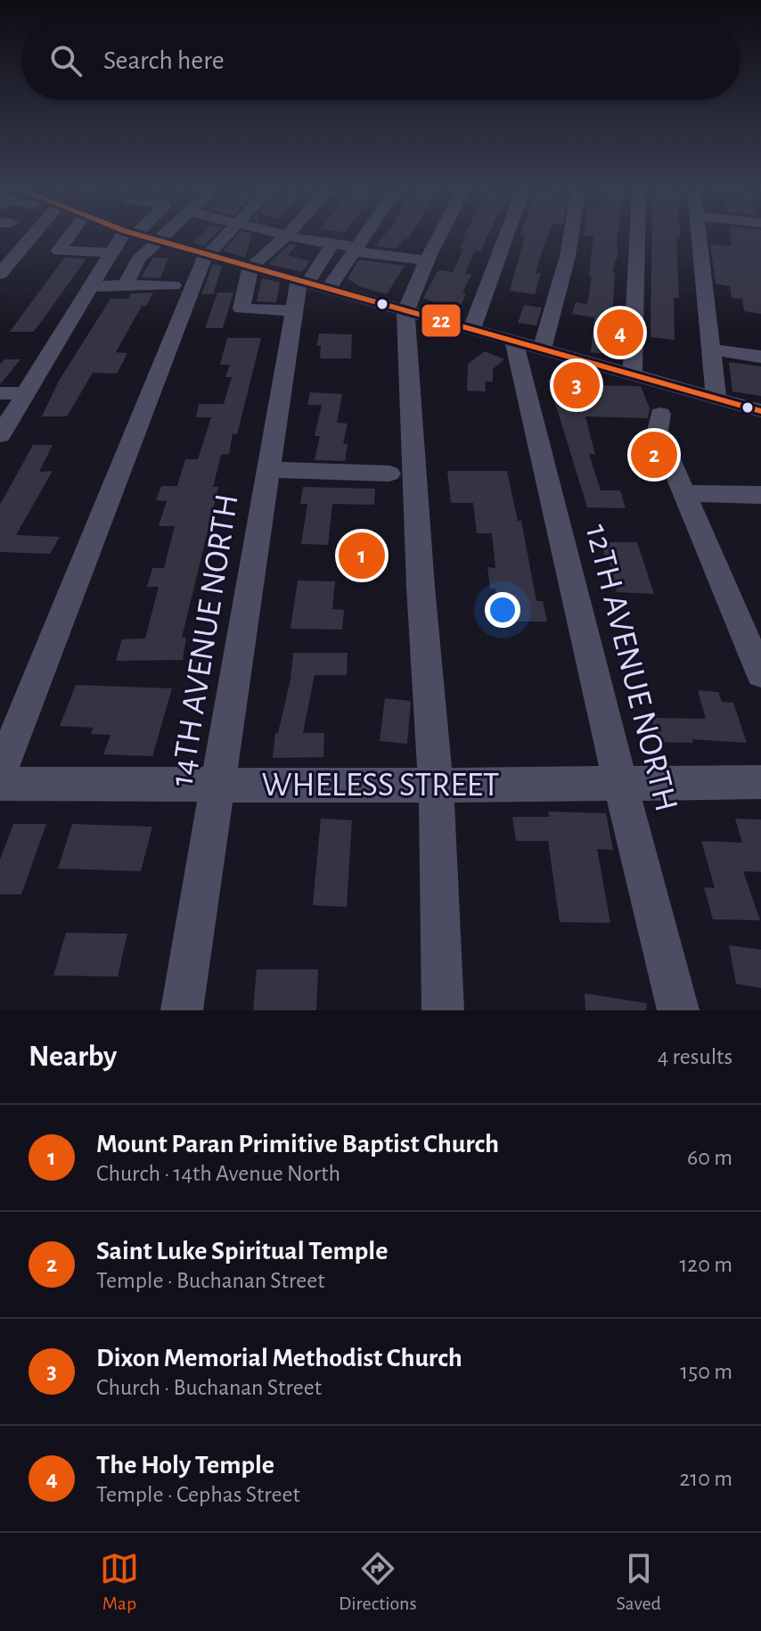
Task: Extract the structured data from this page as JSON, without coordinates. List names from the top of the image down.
{
  "streets": {
    "street": ["14TH AVENUE NORTH", "12TH AVENUE NORTH", "WHELESS STREET"]
  },
  "crossings": [
    ["14TH AVENUE NORTH", "WHELESS STREET"],
    ["12TH AVENUE NORTH", "WHELESS STREET"]
  ],
  "lines": ["transit line 22"],
  "page": {
    "search": "Search here",
    "pins": [
      "4",
      "3",
      "2",
      "1"
    ],
    "heading": ["Nearby", "4 results"],
    "list": [
      {
        "mark": "1",
        "name": "Mount Paran Primitive Baptist Church",
        "note": "Church · 14th Avenue North",
        "value": "60 m"
      },
      {
        "mark": "2",
        "name": "Saint Luke Spiritual Temple",
        "note": "Temple · Buchanan Street",
        "value": "120 m"
      },
      {
        "mark": "3",
        "name": "Dixon Memorial Methodist Church",
        "note": "Church · Buchanan Street",
        "value": "150 m"
      },
      {
        "mark": "4",
        "name": "The Holy Temple",
        "note": "Temple · Cephas Street",
        "value": "210 m"
      }
    ],
    "nav": ["Map", "Directions", "Saved"]
  }
}
